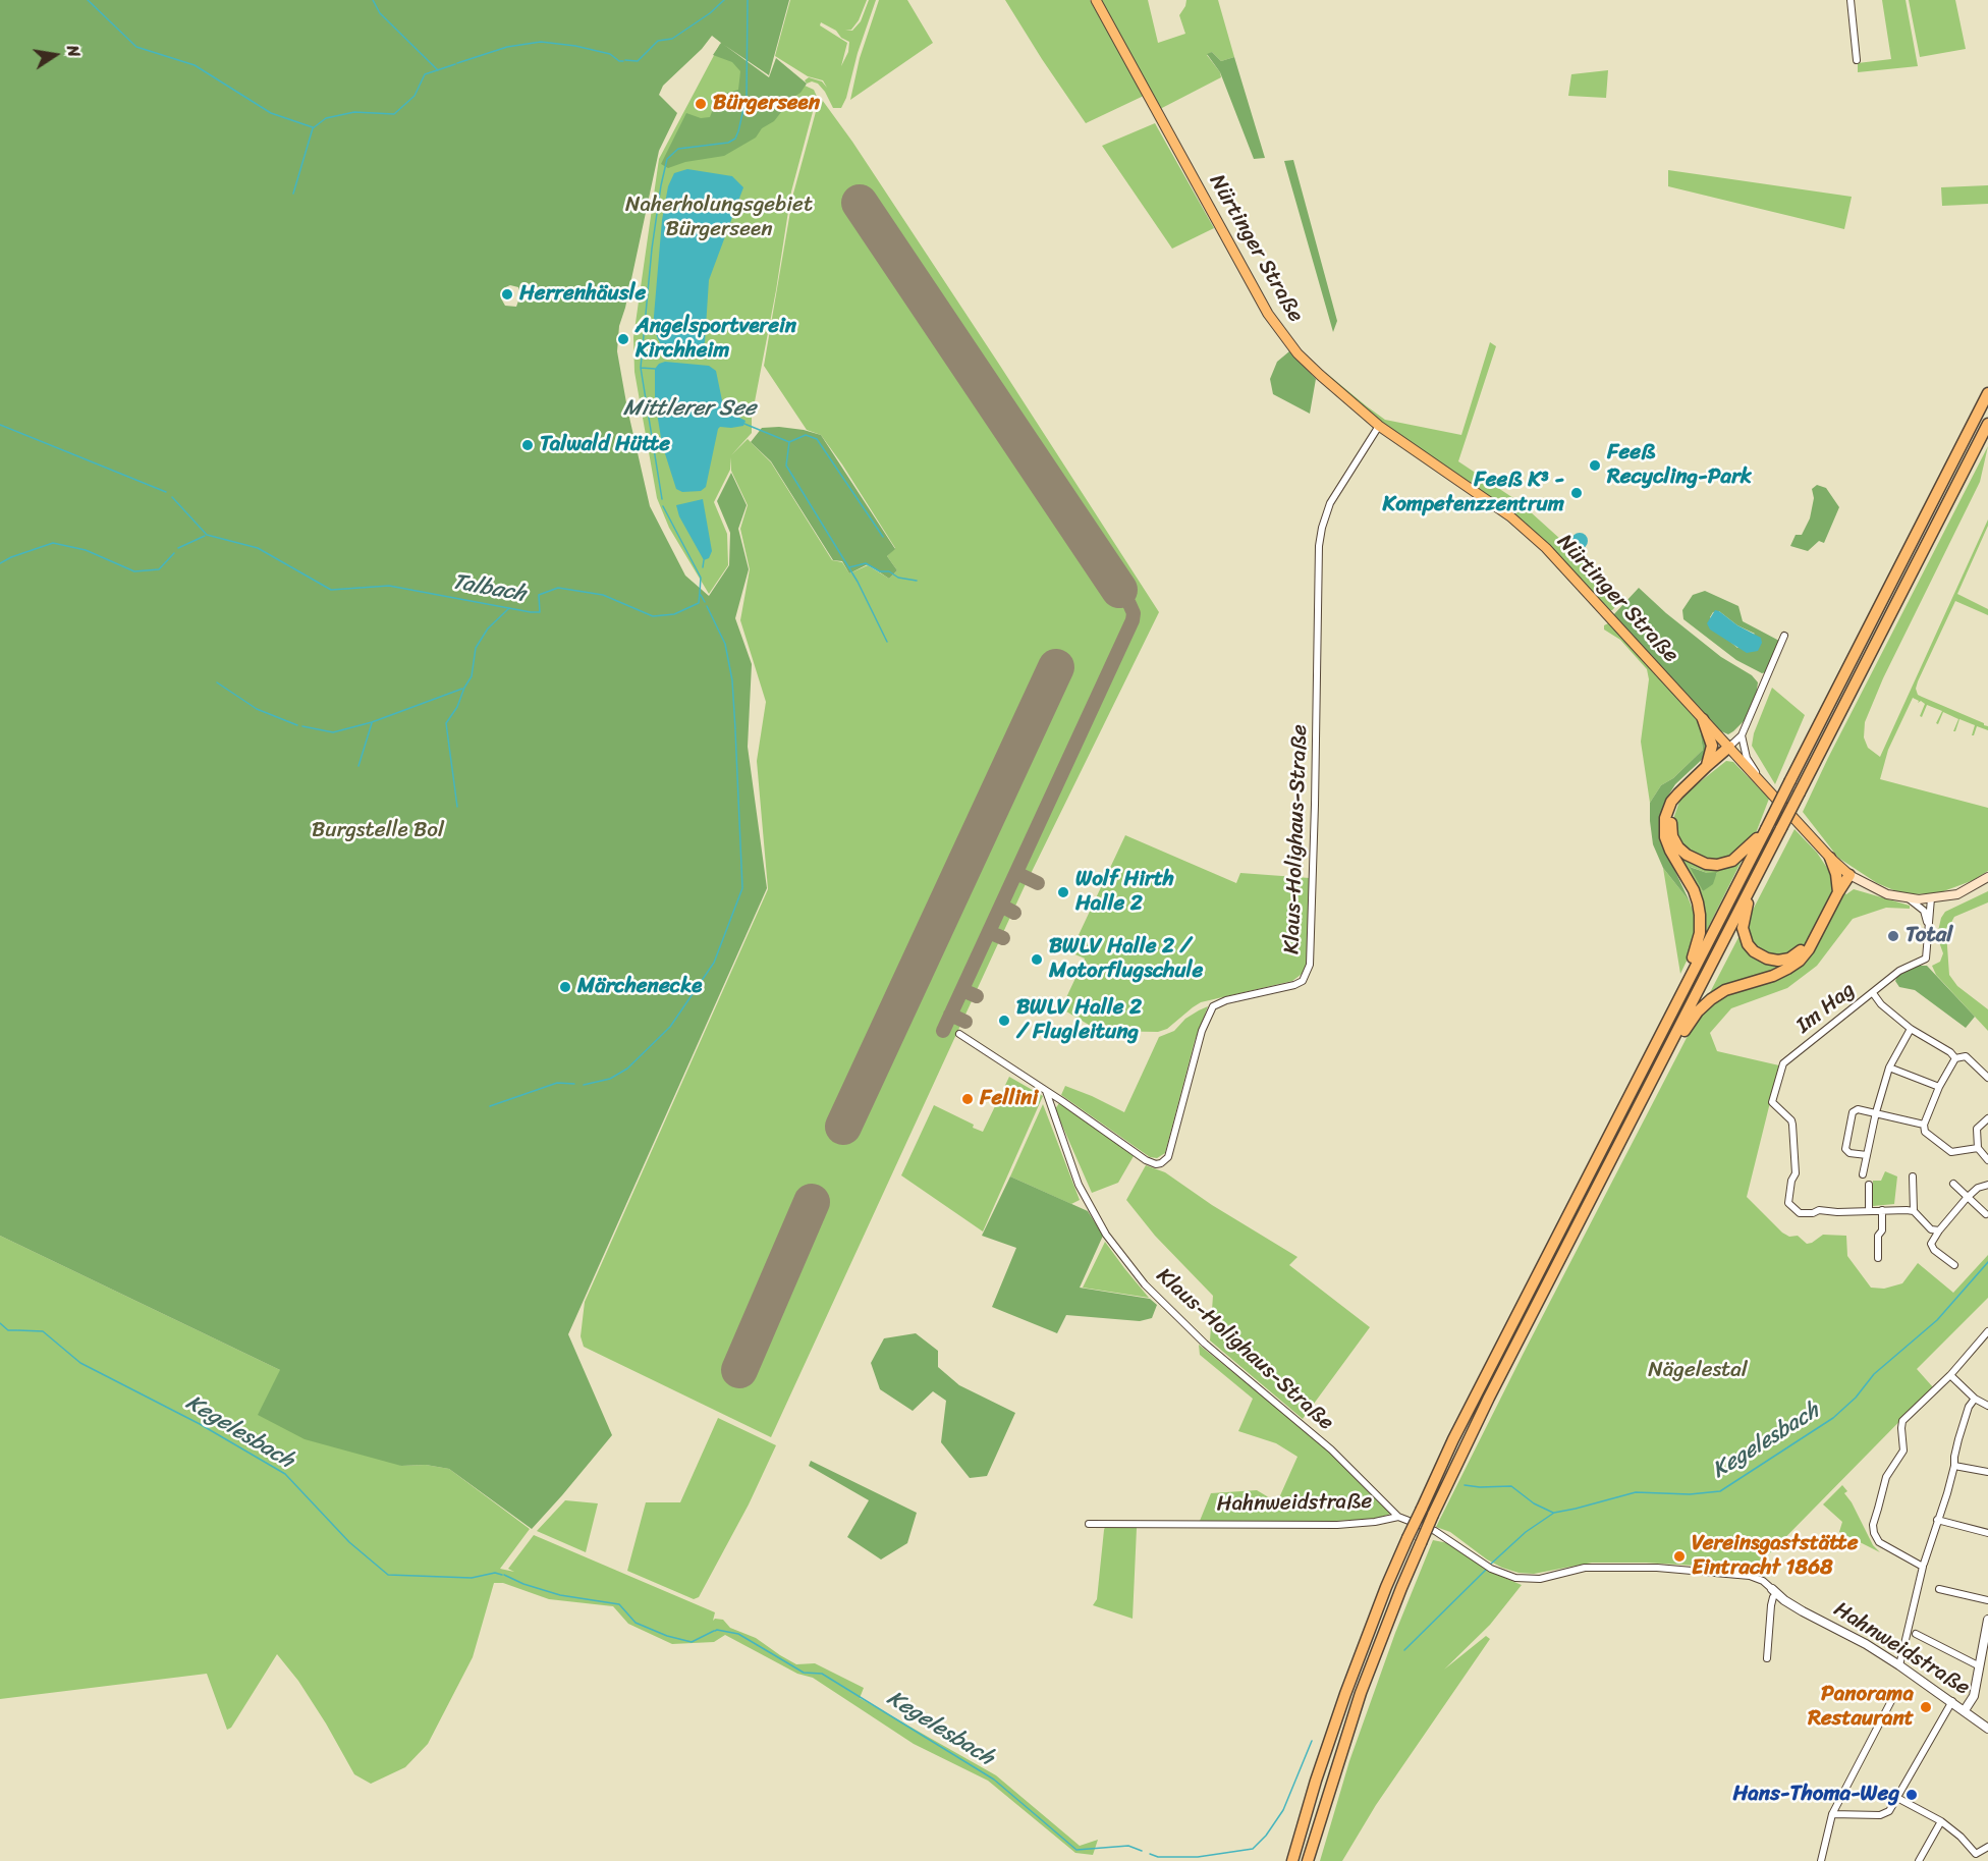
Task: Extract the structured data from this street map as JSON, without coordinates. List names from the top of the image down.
{
  "streets": {
    "main road": ["Nürtinger Straße"],
    "street": ["Klaus-Holighaus-Straße", "Im Hag", "Hahnweidstraße"]
  },
  "crossings": [
    ["Nürtinger Straße", "Klaus-Holighaus-Straße"],
    ["Klaus-Holighaus-Straße", "Hahnweidstraße"]
  ],
  "water": ["Mittlerer See", "Talbach", "Kegelesbach"],
  "parks": ["Naherholungsgebiet Bürgerseen", "Burgstelle Bol", "Nägelestal"],
  "places": [
    "Bürgerseen",
    "Herrenhäusle",
    "Angelsportverein Kirchheim",
    "Talwald Hütte",
    "Feeß Recycling-Park",
    "Feeß K³ - Kompetenzzentrum",
    "Wolf Hirth Halle 2",
    "Total",
    "BWLV Halle 2 / Motorflugschule",
    "Märchenecke",
    "BWLV Halle 2 / Flugleitung",
    "Fellini",
    "Vereinsgaststätte Eintracht 1868",
    "Panorama Restaurant",
    "Hans-Thoma-Weg"
  ],
  "north": "right"
}
